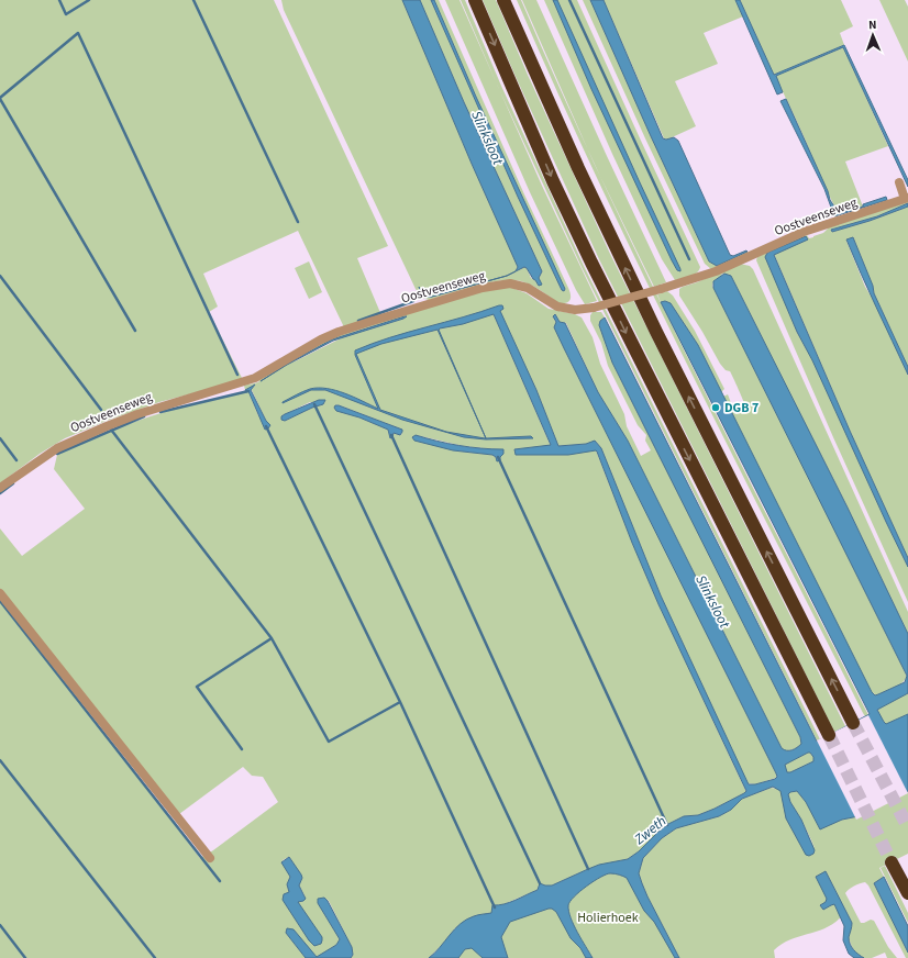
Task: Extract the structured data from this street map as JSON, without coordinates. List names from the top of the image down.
{
  "streets": {
    "street": ["Oostveenseweg"]
  },
  "water": ["Slinksloot", "Zweth"],
  "parks": ["Holierhoek"],
  "places": ["DGB 7"],
  "north": "top"
}
